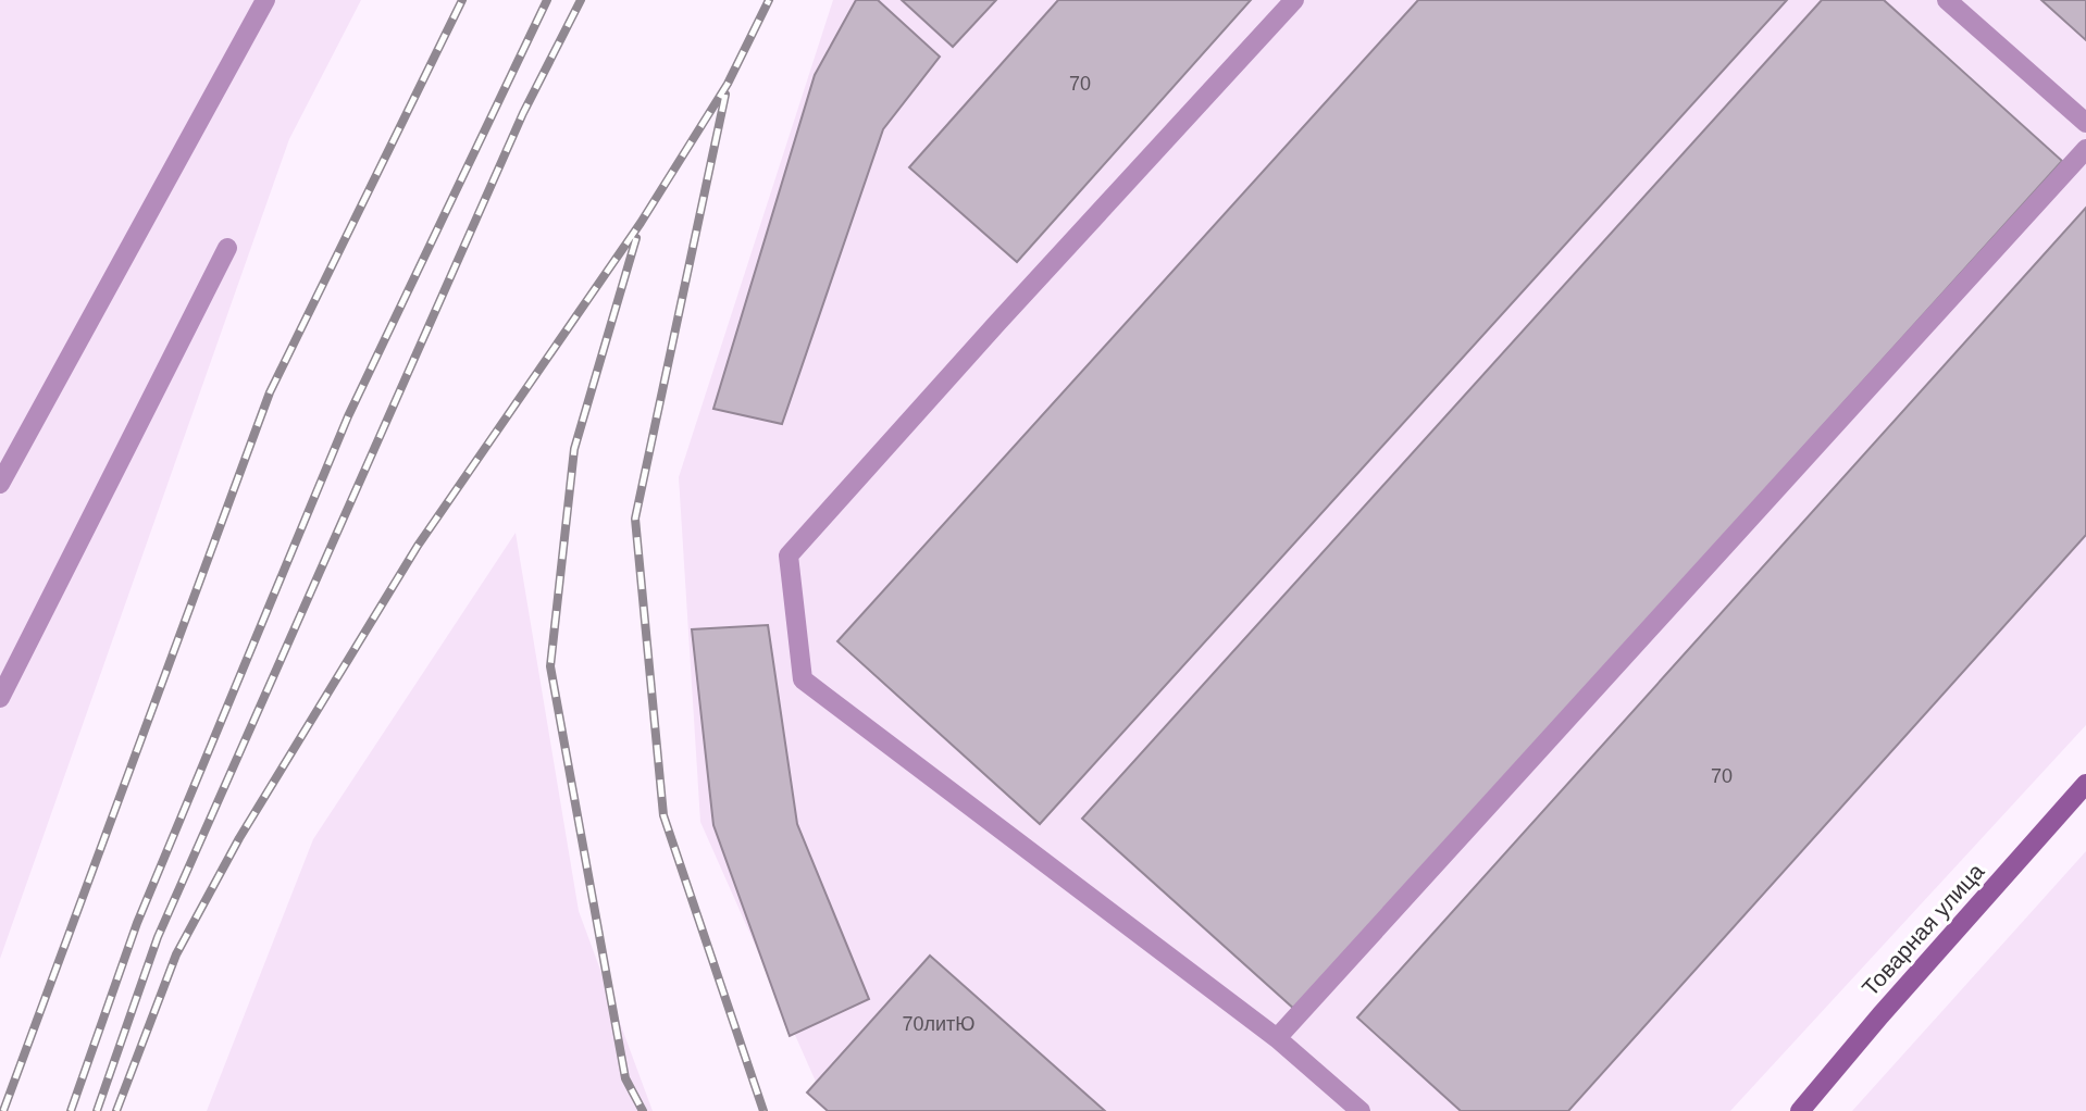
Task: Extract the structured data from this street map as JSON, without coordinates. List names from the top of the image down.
{
  "streets": {
    "street": ["Товарная улица"]
  },
  "house_numbers": ["70", "70", "70литЮ"]
}
